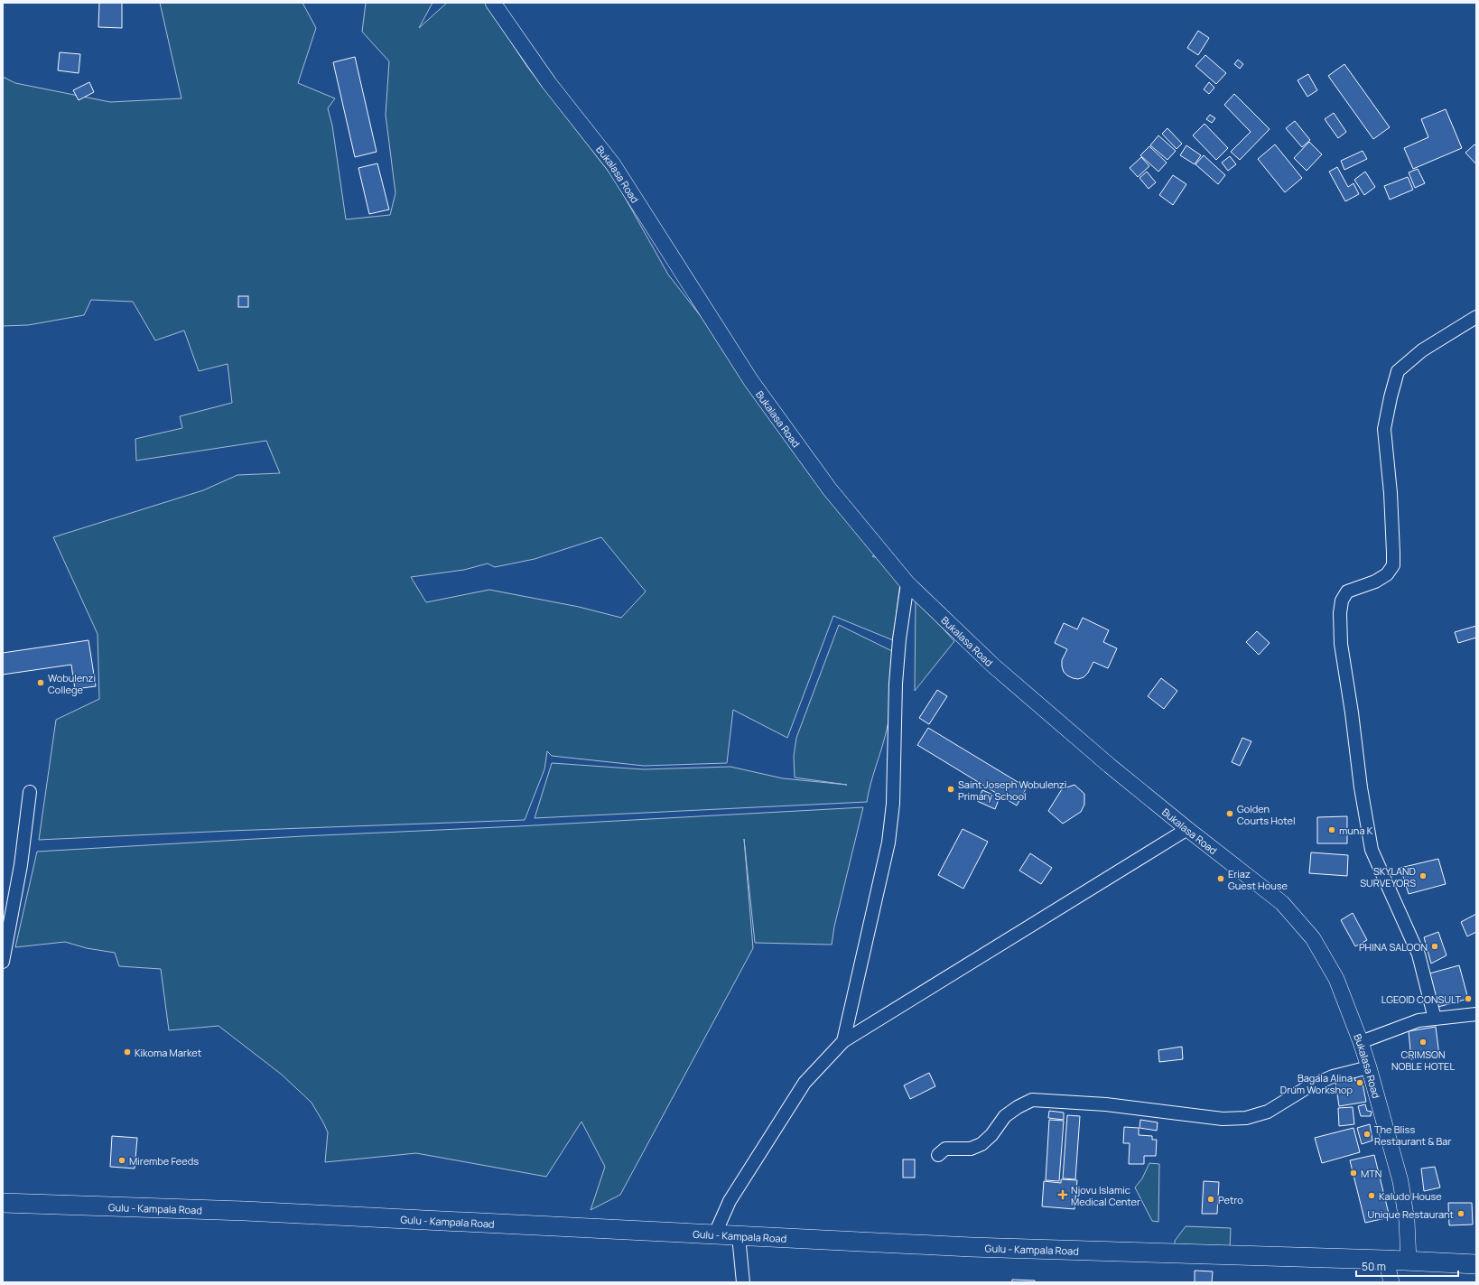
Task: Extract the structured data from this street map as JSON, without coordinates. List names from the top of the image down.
{
  "streets": {
    "main road": ["Gulu - Kampala Road"],
    "street": ["Bukalasa Road"]
  },
  "crossings": [
    ["Bukalasa Road", "Gulu - Kampala Road"]
  ],
  "places": {
    "other": [
      "Wobulenzi College",
      "Saint Joseph Wobulenzi Primary School",
      "Golden Courts Hotel",
      "muna K",
      "SKYLAND SURVEYORS",
      "Eriaz Guest House",
      "PHINA SALOON",
      "LGEOID CONSULT",
      "CRIMSON NOBLE HOTEL",
      "Kikoma Market",
      "Bagala Alina Drum Workshop",
      "The Bliss Restaurant & Bar",
      "Mirembe Feeds",
      "MTN",
      "Kaludo House",
      "Petro",
      "Unique Restaurant"
    ],
    "health": ["Njovu Islamic Medical Center"]
  },
  "scale_bar": "50 m"
}
